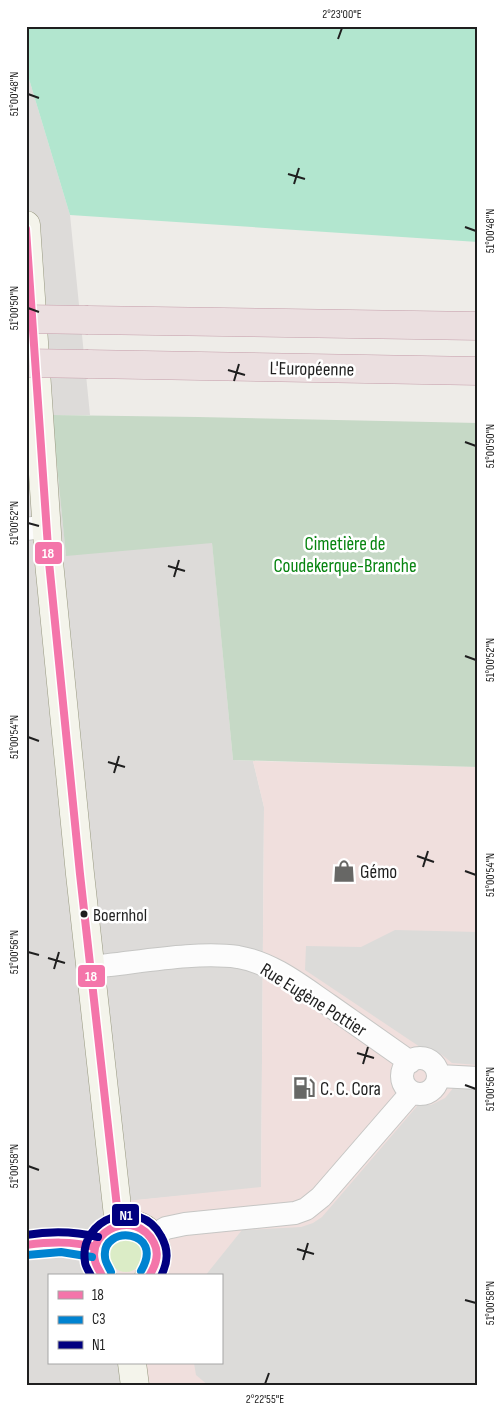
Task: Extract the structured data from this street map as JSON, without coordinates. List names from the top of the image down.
{
  "streets": {
    "highway": ["L'Européenne"],
    "street": ["Rue Eugène Pottier"]
  },
  "parks": ["Cimetière de Coudekerque-Branche"],
  "places": {
    "shop": ["Gémo"],
    "other": ["Boernhol"],
    "fuel station": ["C. C. Cora"]
  },
  "lines": ["transit line 18", "transit line N1", "transit line C3"],
  "legend": ["18", "C3", "N1"],
  "coordinates": [
    "2°23'00\"E",
    "51°00'48\"N",
    "51°00'50\"N",
    "51°00'52\"N",
    "51°00'54\"N",
    "51°00'56\"N",
    "51°00'58\"N",
    "2°22'55\"E"
  ]
}
